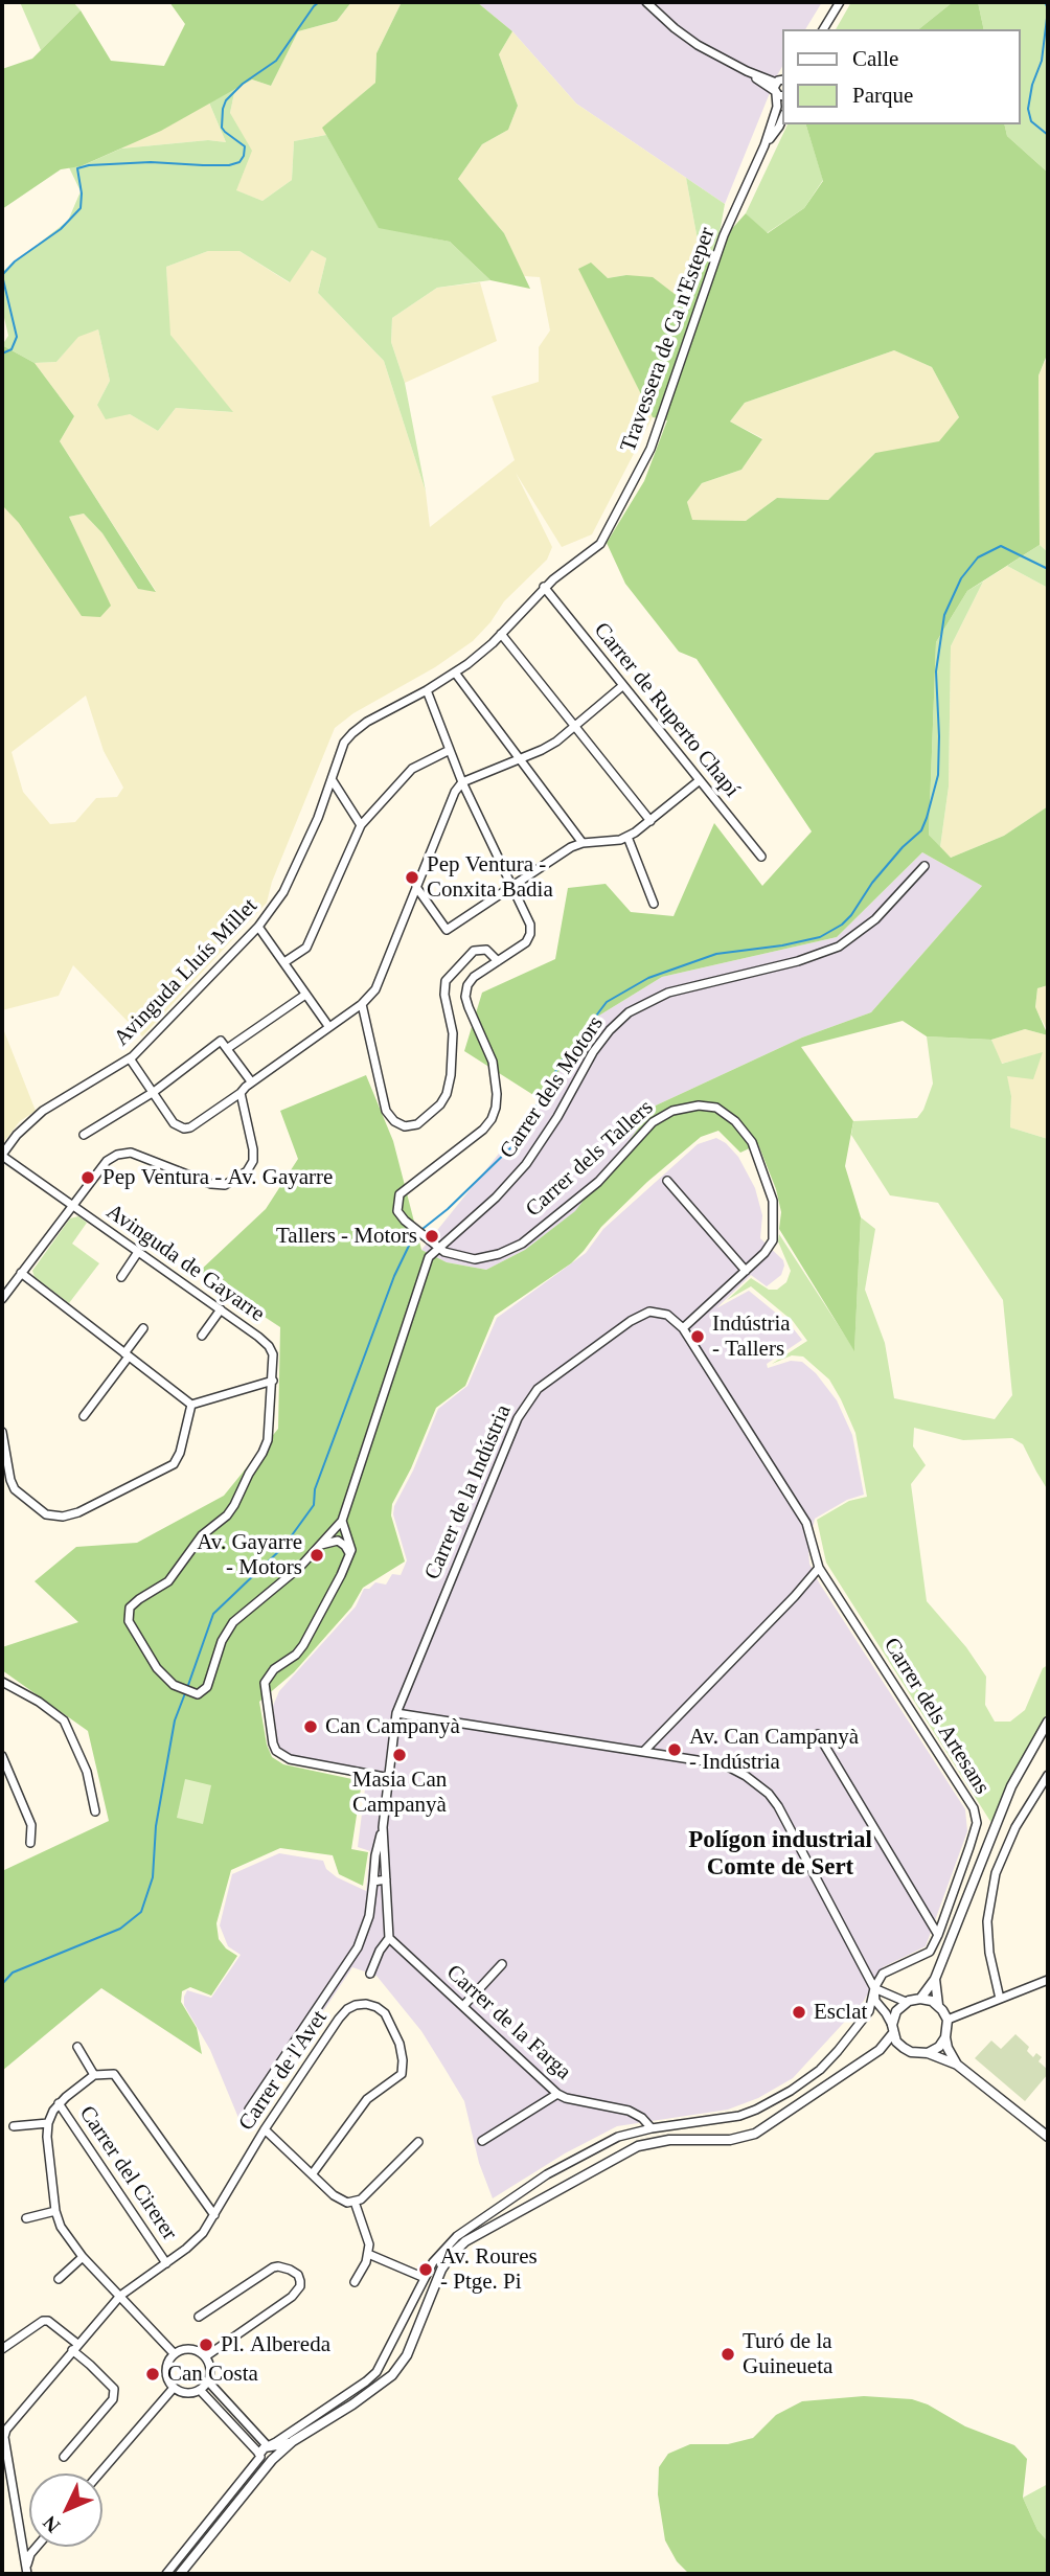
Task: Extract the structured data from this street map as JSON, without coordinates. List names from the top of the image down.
{
  "streets": {
    "street": [
      "Travessera de Ca n'Esteper",
      "Carrer de Ruperto Chapí",
      "Avinguda Lluís Millet",
      "Carrer dels Motors",
      "Carrer dels Tallers",
      "Avinguda de Gayarre",
      "Carrer de la Indústria",
      "Carrer dels Artesans",
      "Carrer de la Farga",
      "Carrer de l'Avet",
      "Carrer del Cirerer"
    ]
  },
  "crossings": [
    ["Travessera de Ca n'Esteper", "Avinguda Lluís Millet"],
    ["Carrer de Ruperto Chapí", "Avinguda Lluís Millet"],
    ["Avinguda Lluís Millet", "Avinguda de Gayarre"],
    ["Carrer dels Motors", "Carrer dels Tallers"],
    ["Carrer dels Motors", "Avinguda de Gayarre"],
    ["Carrer dels Tallers", "Carrer de la Indústria"],
    ["Carrer de la Indústria", "Carrer de la Farga"],
    ["Carrer de l'Avet", "Carrer del Cirerer"]
  ],
  "districts": ["Polígon industrial Comte de Sert"],
  "places": [
    "Pep Ventura - Conxita Badia",
    "Pep Ventura - Av. Gayarre",
    "Tallers - Motors",
    "Indústria - Tallers",
    "Av. Gayarre - Motors",
    "Can Campanyà",
    "Av. Can Campanyà - Indústria",
    "Masia Can Campanyà",
    "Esclat",
    "Av. Roures - Ptge. Pi",
    "Pl. Albereda",
    "Turó de la Guineueta",
    "Can Costa"
  ],
  "legend": ["Calle", "Parque"],
  "north": "bottom left"
}
